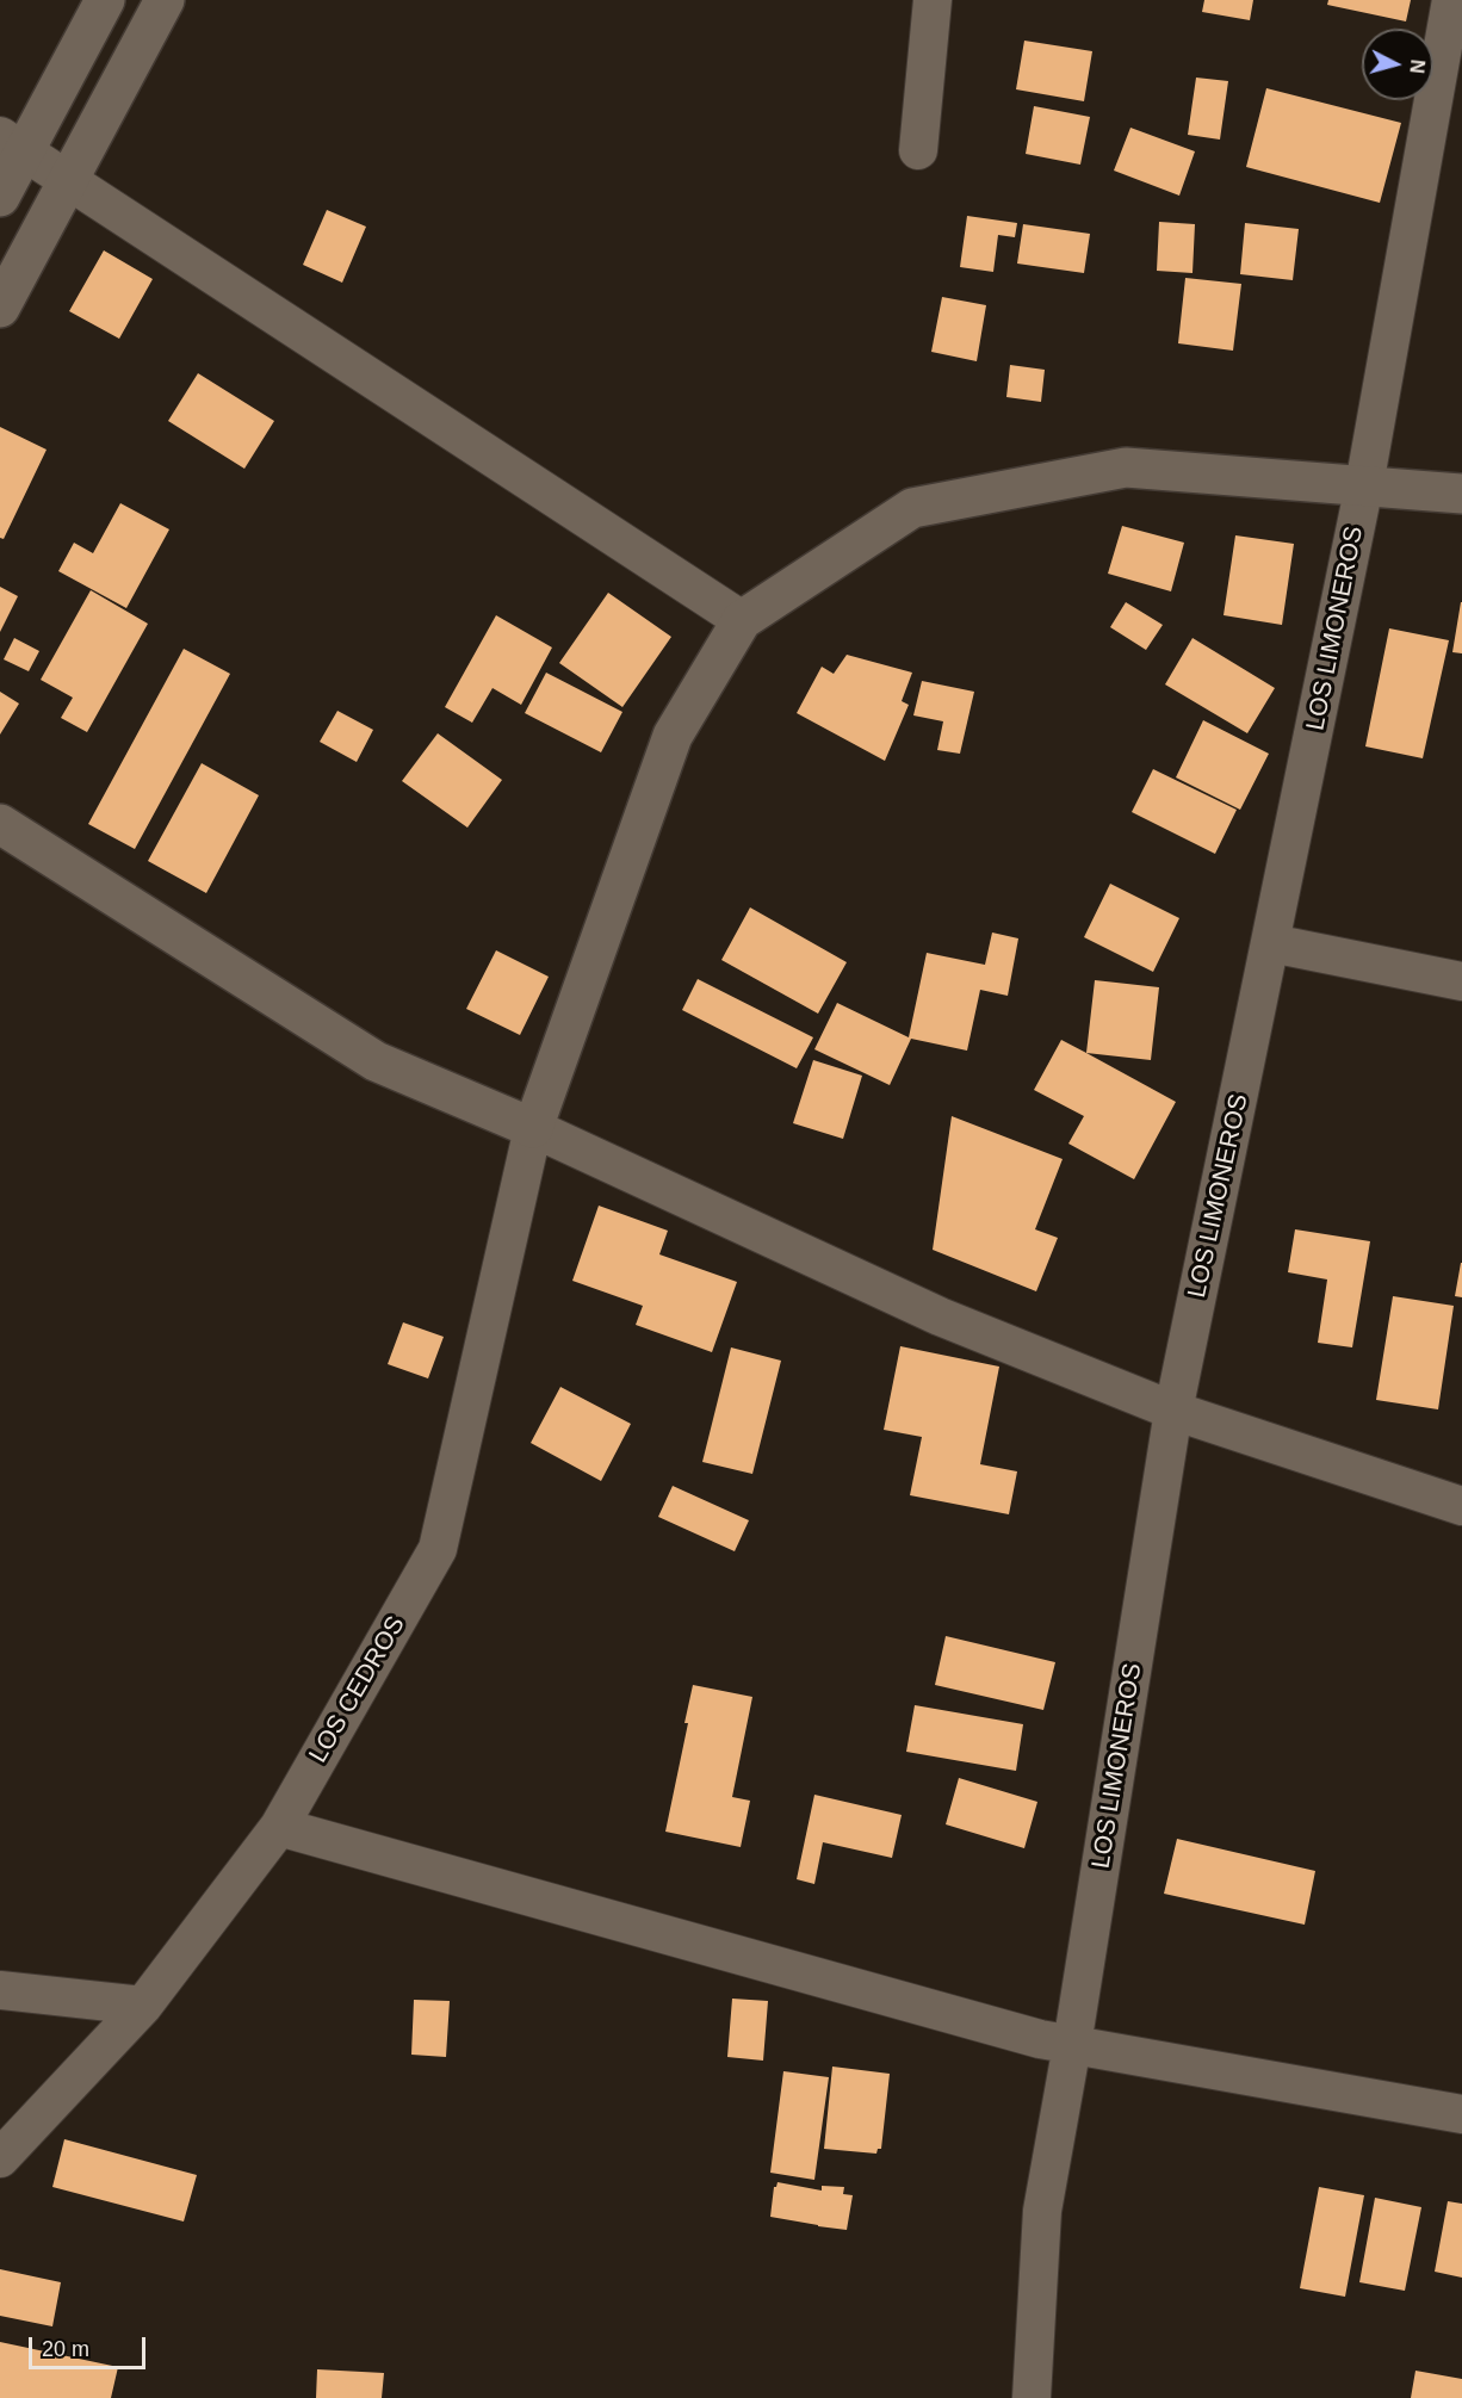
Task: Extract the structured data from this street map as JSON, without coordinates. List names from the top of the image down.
{
  "streets": {
    "street": ["LOS LIMONEROS", "LOS CEDROS"]
  },
  "scale_bar": "20 m",
  "north": "right"
}
